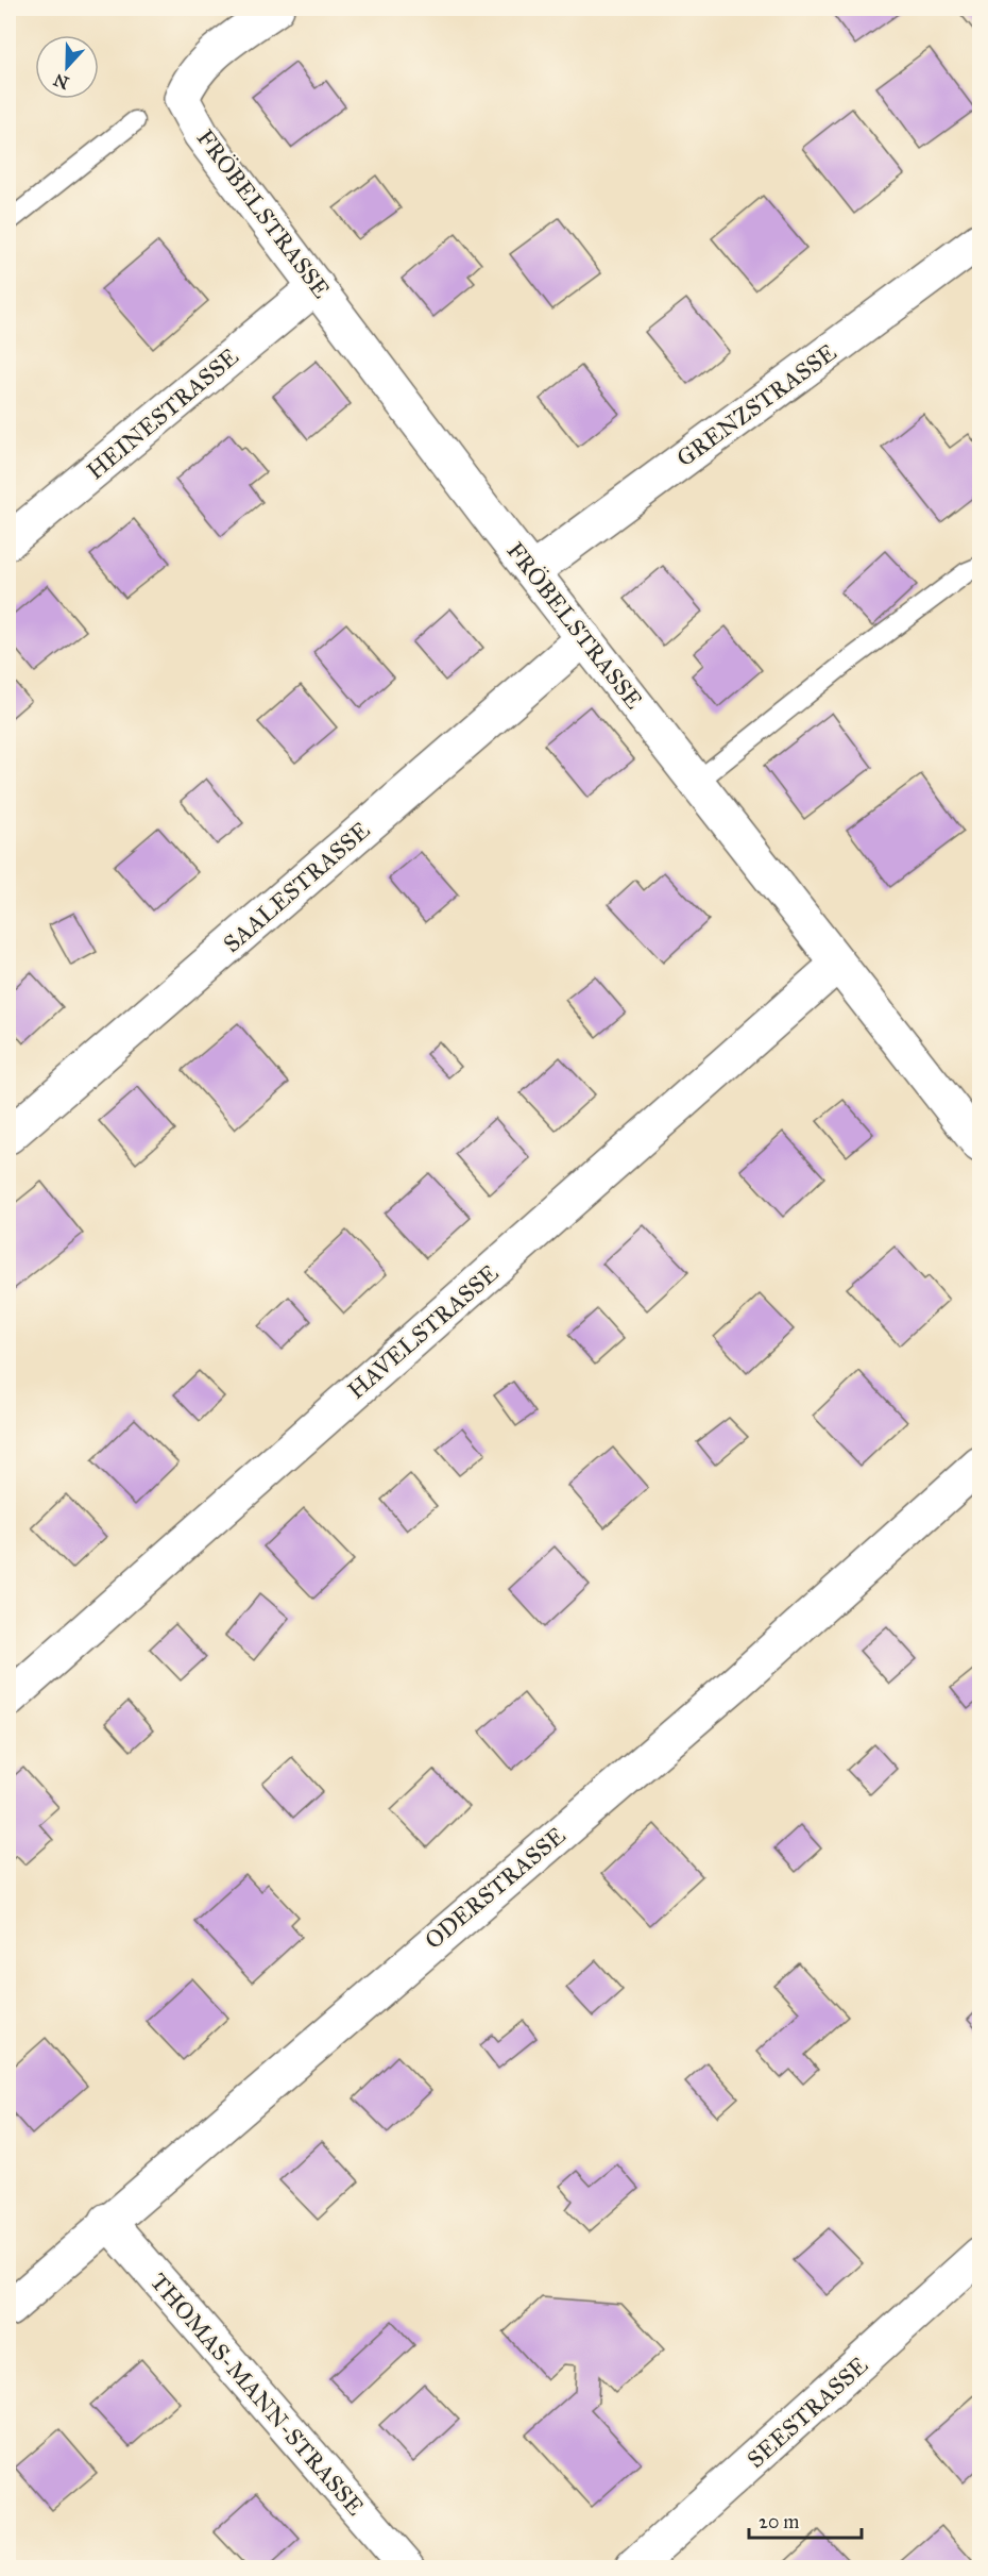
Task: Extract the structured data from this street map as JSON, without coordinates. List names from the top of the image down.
{
  "streets": {
    "street": [
      "FRÖBELSTRASSE",
      "GRENZSTRASSE",
      "HEINESTRASSE",
      "SAALESTRASSE",
      "HAVELSTRASSE",
      "ODERSTRASSE",
      "THOMAS-MANN-STRASSE",
      "SEESTRASSE"
    ]
  },
  "crossings": [
    ["FRÖBELSTRASSE", "GRENZSTRASSE"],
    ["FRÖBELSTRASSE", "HEINESTRASSE"],
    ["FRÖBELSTRASSE", "SAALESTRASSE"],
    ["FRÖBELSTRASSE", "HAVELSTRASSE"],
    ["ODERSTRASSE", "THOMAS-MANN-STRASSE"]
  ],
  "scale_bar": "20 m",
  "north": "bottom"
}
